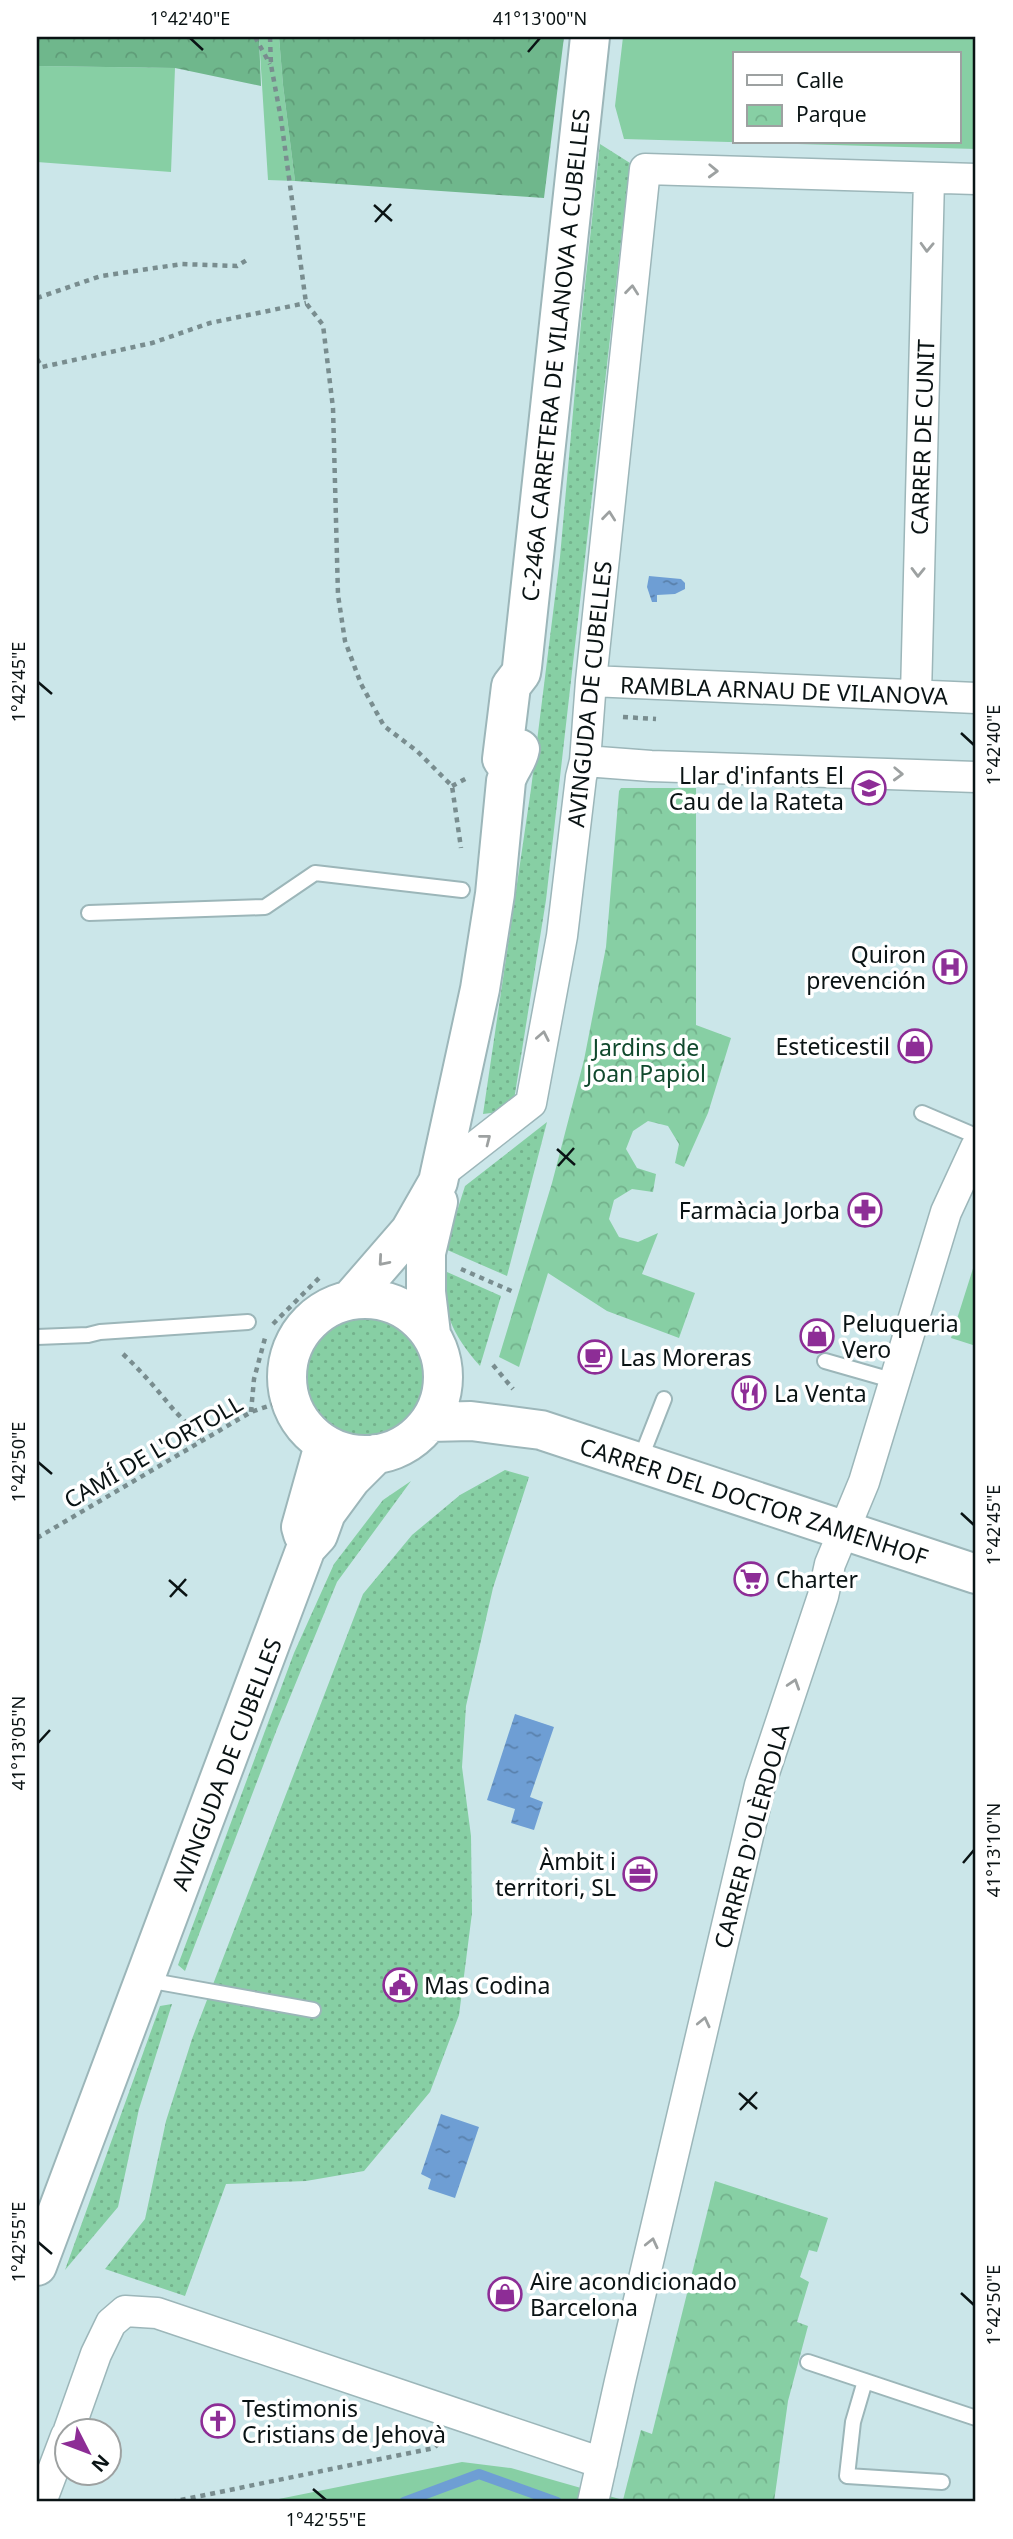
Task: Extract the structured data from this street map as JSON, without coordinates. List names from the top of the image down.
{
  "streets": {
    "street": [
      "C-246A CARRETERA DE VILANOVA A CUBELLES",
      "CARRER DE CUNIT",
      "RAMBLA ARNAU DE VILANOVA",
      "AVINGUDA DE CUBELLES",
      "CARRER DEL DOCTOR ZAMENHOF",
      "CARRER D'OLÈRDOLA"
    ],
    "path": ["CAMÍ DE L'ORTOLL"]
  },
  "crossings": [
    ["C-246A CARRETERA DE VILANOVA A CUBELLES", "AVINGUDA DE CUBELLES"],
    ["C-246A CARRETERA DE VILANOVA A CUBELLES", "CAMÍ DE L'ORTOLL"],
    ["CARRER DE CUNIT", "RAMBLA ARNAU DE VILANOVA"],
    ["CARRER DE CUNIT", "AVINGUDA DE CUBELLES"],
    ["RAMBLA ARNAU DE VILANOVA", "AVINGUDA DE CUBELLES"],
    ["CARRER DEL DOCTOR ZAMENHOF", "CARRER D'OLÈRDOLA"]
  ],
  "one_way": ["CARRER DE CUNIT", "AVINGUDA DE CUBELLES", "CARRER D'OLÈRDOLA"],
  "parks": ["Jardins de Joan Papiol"],
  "places": {
    "school or university": ["Llar d'infants El Cau de la Rateta"],
    "hospital": ["Quiron prevención"],
    "shop": ["Esteticestil", "Peluqueria Vero", "Aire acondicionado Barcelona"],
    "pharmacy": ["Farmàcia Jorba"],
    "cafe": ["Las Moreras"],
    "restaurant": ["La Venta"],
    "supermarket": ["Charter"],
    "office": ["Àmbit i territori, SL"],
    "public building": ["Mas Codina"],
    "church": ["Testimonis Cristians de Jehovà"]
  },
  "legend": ["Calle", "Parque"],
  "north": "bottom right",
  "coordinates": [
    "1°42'40\"E",
    "41°13'00\"N",
    "1°42'45\"E",
    "1°42'50\"E",
    "41°13'05\"N",
    "41°13'10\"N",
    "1°42'55\"E"
  ]
}
